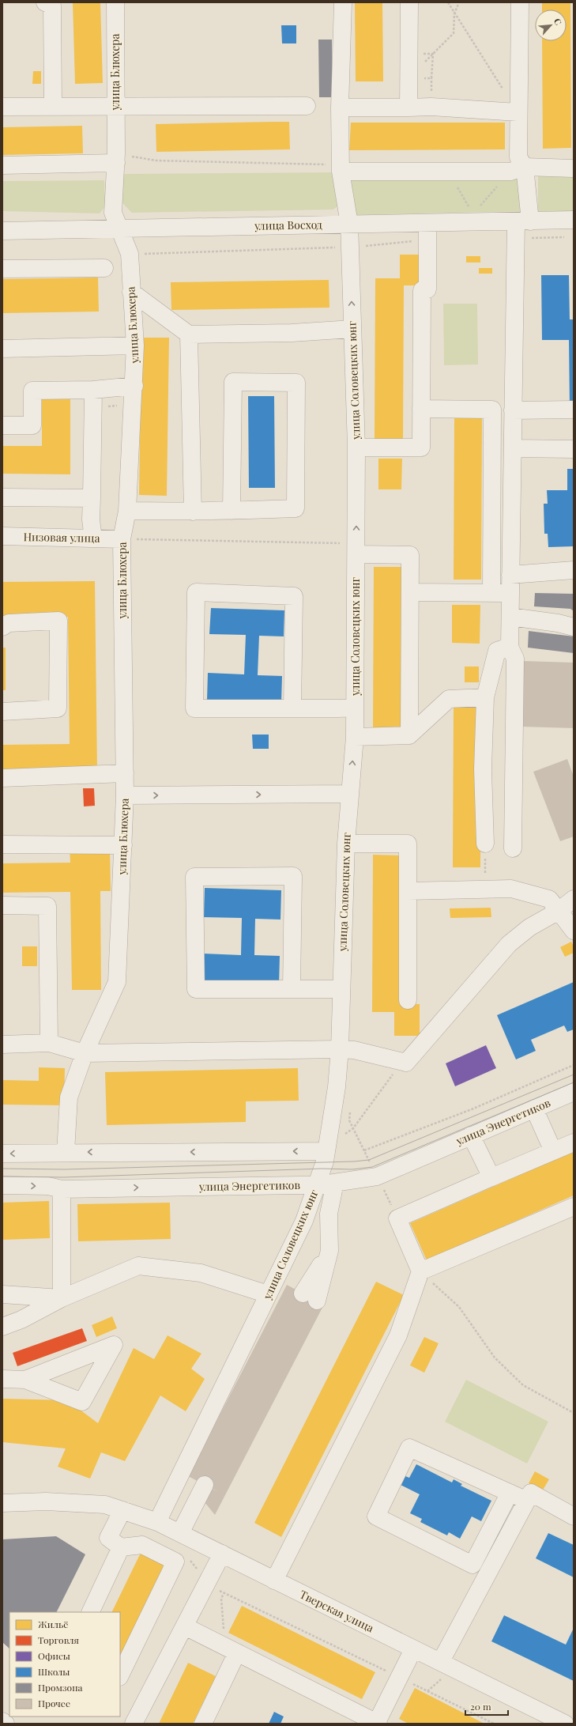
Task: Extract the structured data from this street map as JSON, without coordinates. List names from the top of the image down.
{
  "streets": {
    "street": [
      "улица Блюхера",
      "улица Восход",
      "улица Соловецких юнг",
      "Низовая улица",
      "улица Энергетиков",
      "Тверская улица"
    ]
  },
  "crossings": [
    ["улица Блюхера", "улица Восход"],
    ["улица Блюхера", "Низовая улица"],
    ["улица Восход", "улица Соловецких юнг"],
    ["улица Соловецких юнг", "улица Энергетиков"],
    ["улица Соловецких юнг", "Тверская улица"]
  ],
  "legend": [
    "Жильё",
    "Торговля",
    "Офисы",
    "Школы",
    "Промзона",
    "Прочее"
  ],
  "scale_bar": "20 m",
  "north": "top right"
}
